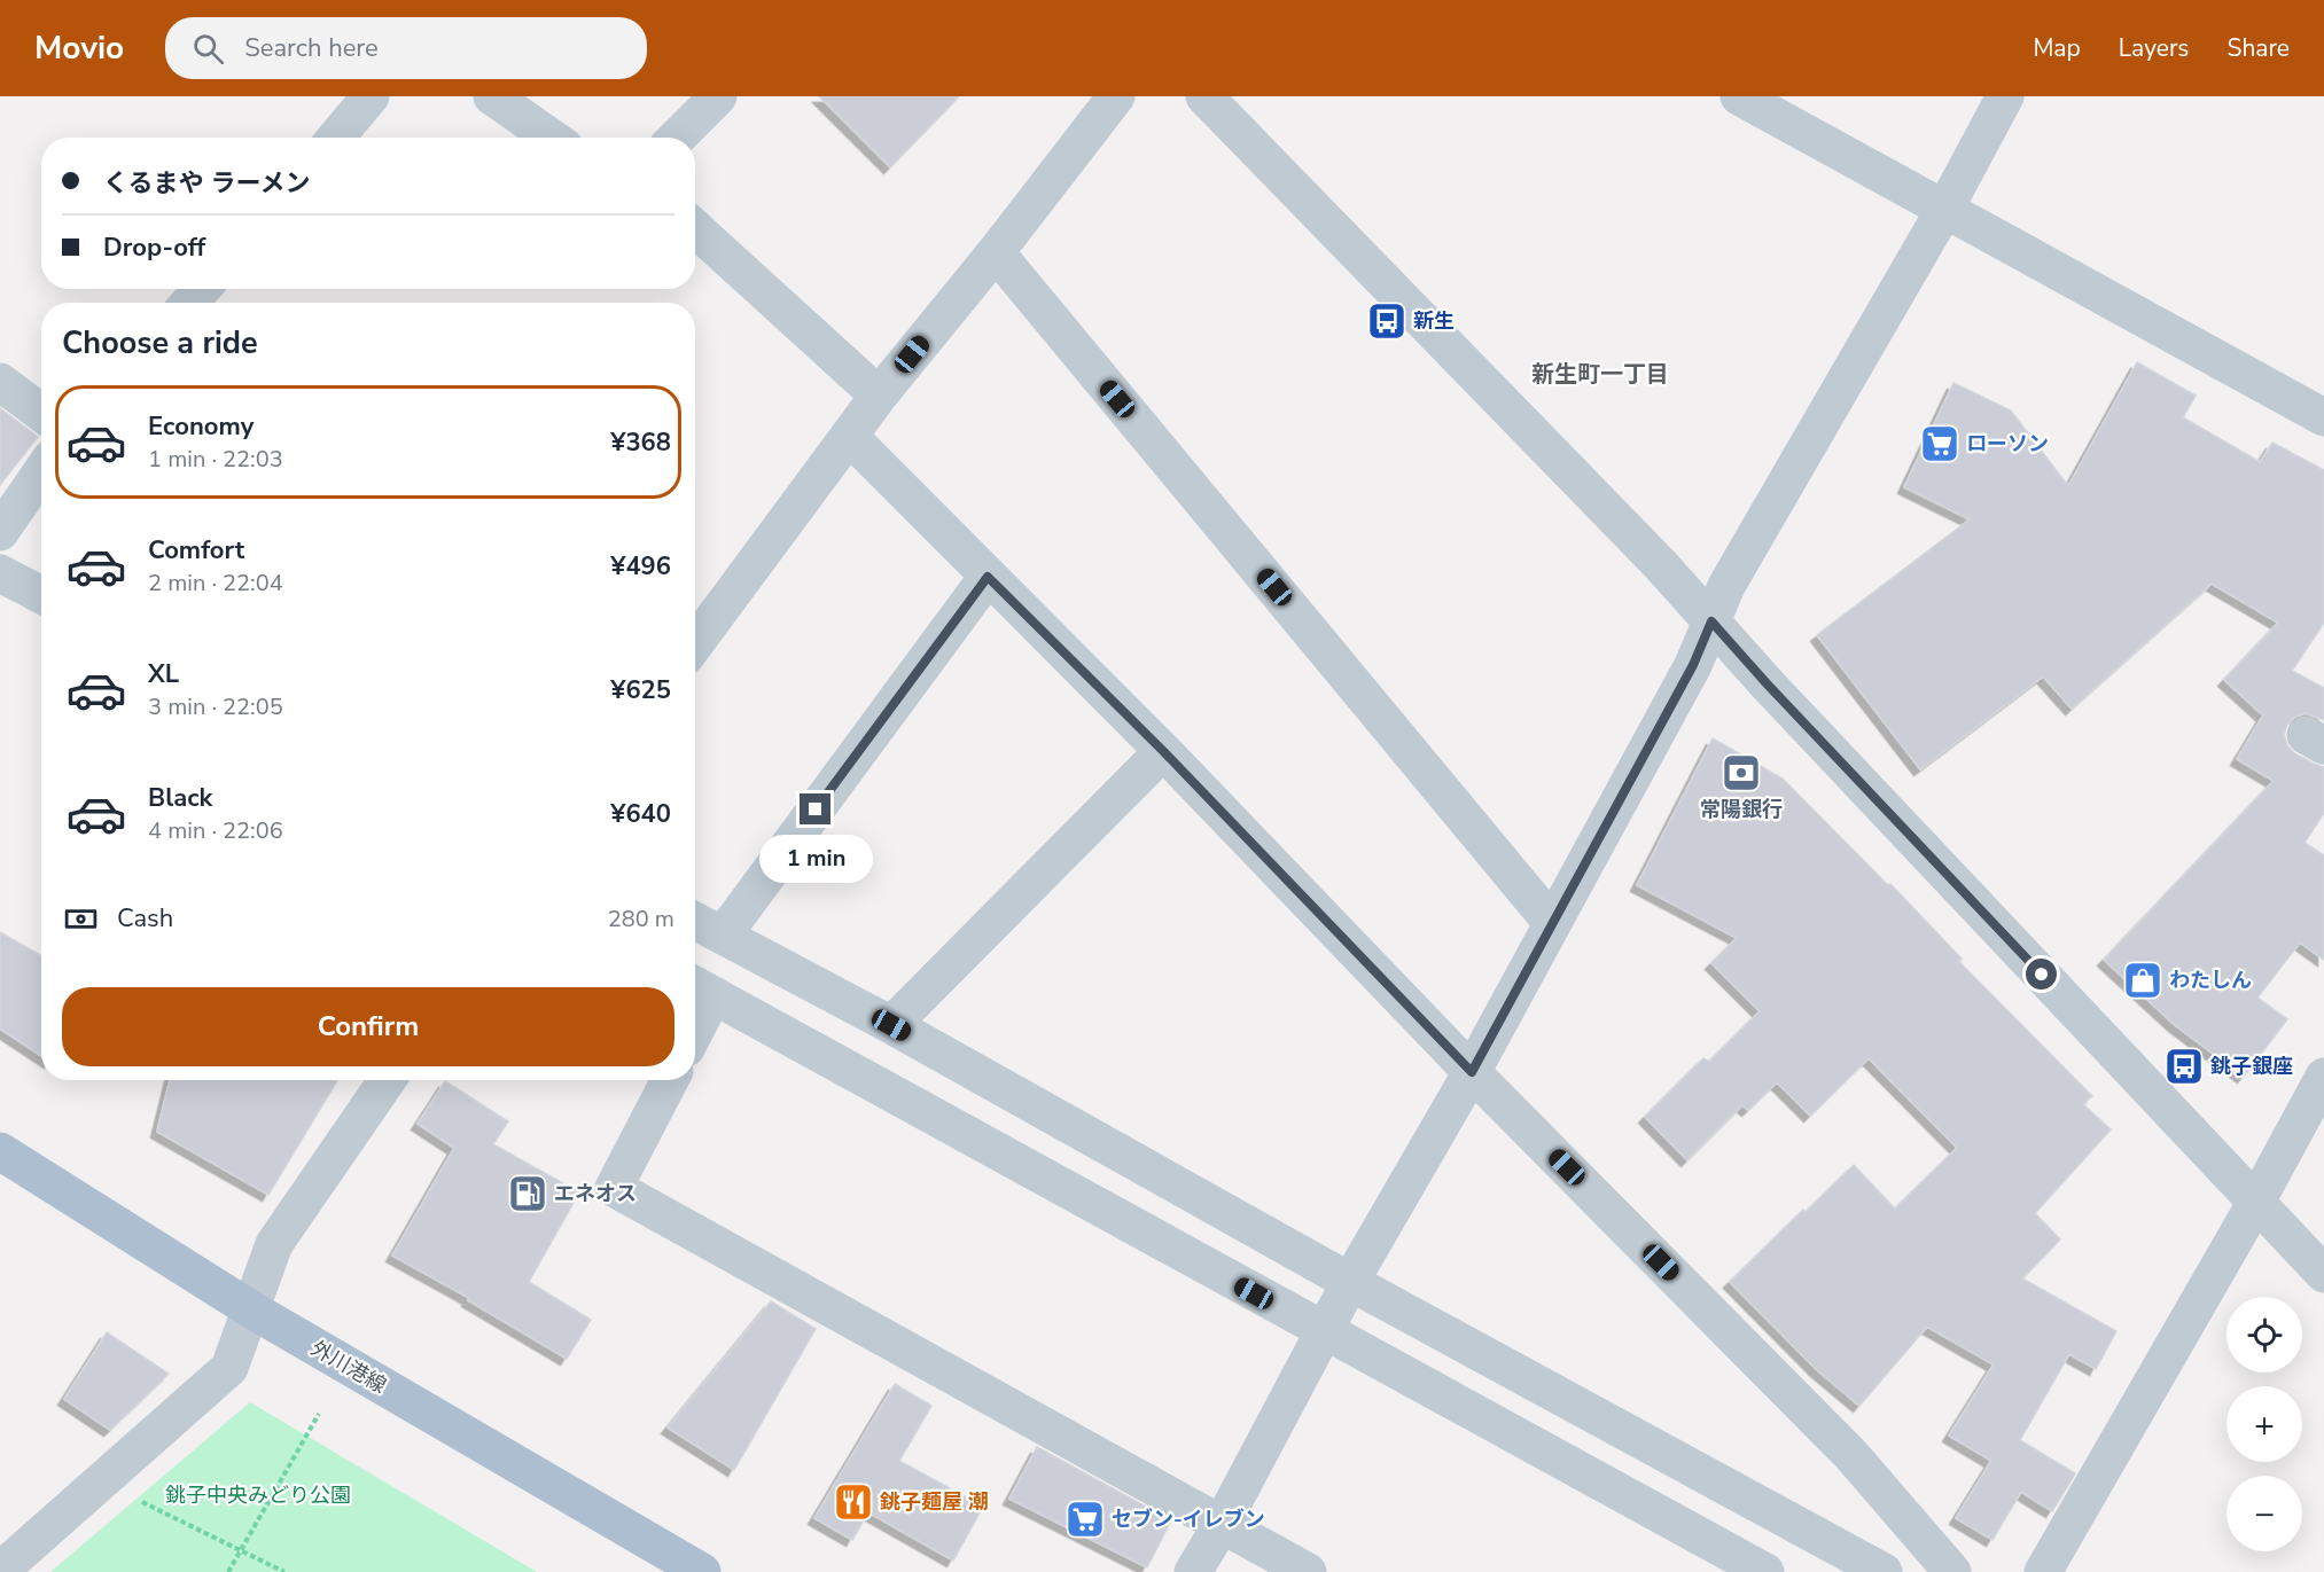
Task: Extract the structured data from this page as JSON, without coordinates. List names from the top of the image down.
{
  "streets": {
    "main road": ["外川港線"]
  },
  "districts": ["新生町一丁目"],
  "parks": ["銚子中央みどり公園"],
  "places": {
    "bus stop": ["新生", "銚子銀座"],
    "supermarket": ["ローソン", "セブン-イレブン"],
    "bank": ["常陽銀行"],
    "shop": ["わたしん"],
    "fuel station": ["エネオス"],
    "restaurant": ["銚子麺屋 潮"]
  },
  "page": {
    "header": "Movio",
    "search": "Search here",
    "nav": ["Map", "Layers", "Share"],
    "banner": ["くるまや ラーメン", "Drop-off"],
    "heading": "Choose a ride",
    "list": [
      {
        "name": "Economy",
        "note": "1 min · 22:03",
        "value": "¥368"
      },
      {
        "name": "Comfort",
        "note": "2 min · 22:04",
        "value": "¥496"
      },
      {
        "name": "XL",
        "note": "3 min · 22:05",
        "value": "¥625"
      },
      {
        "name": "Black",
        "note": "4 min · 22:06",
        "value": "¥640"
      }
    ],
    "bubble": "1 min",
    "pay": ["Cash", "280 m"],
    "buttons": "Confirm",
    "map_buttons": ["+", "−"]
  }
}
